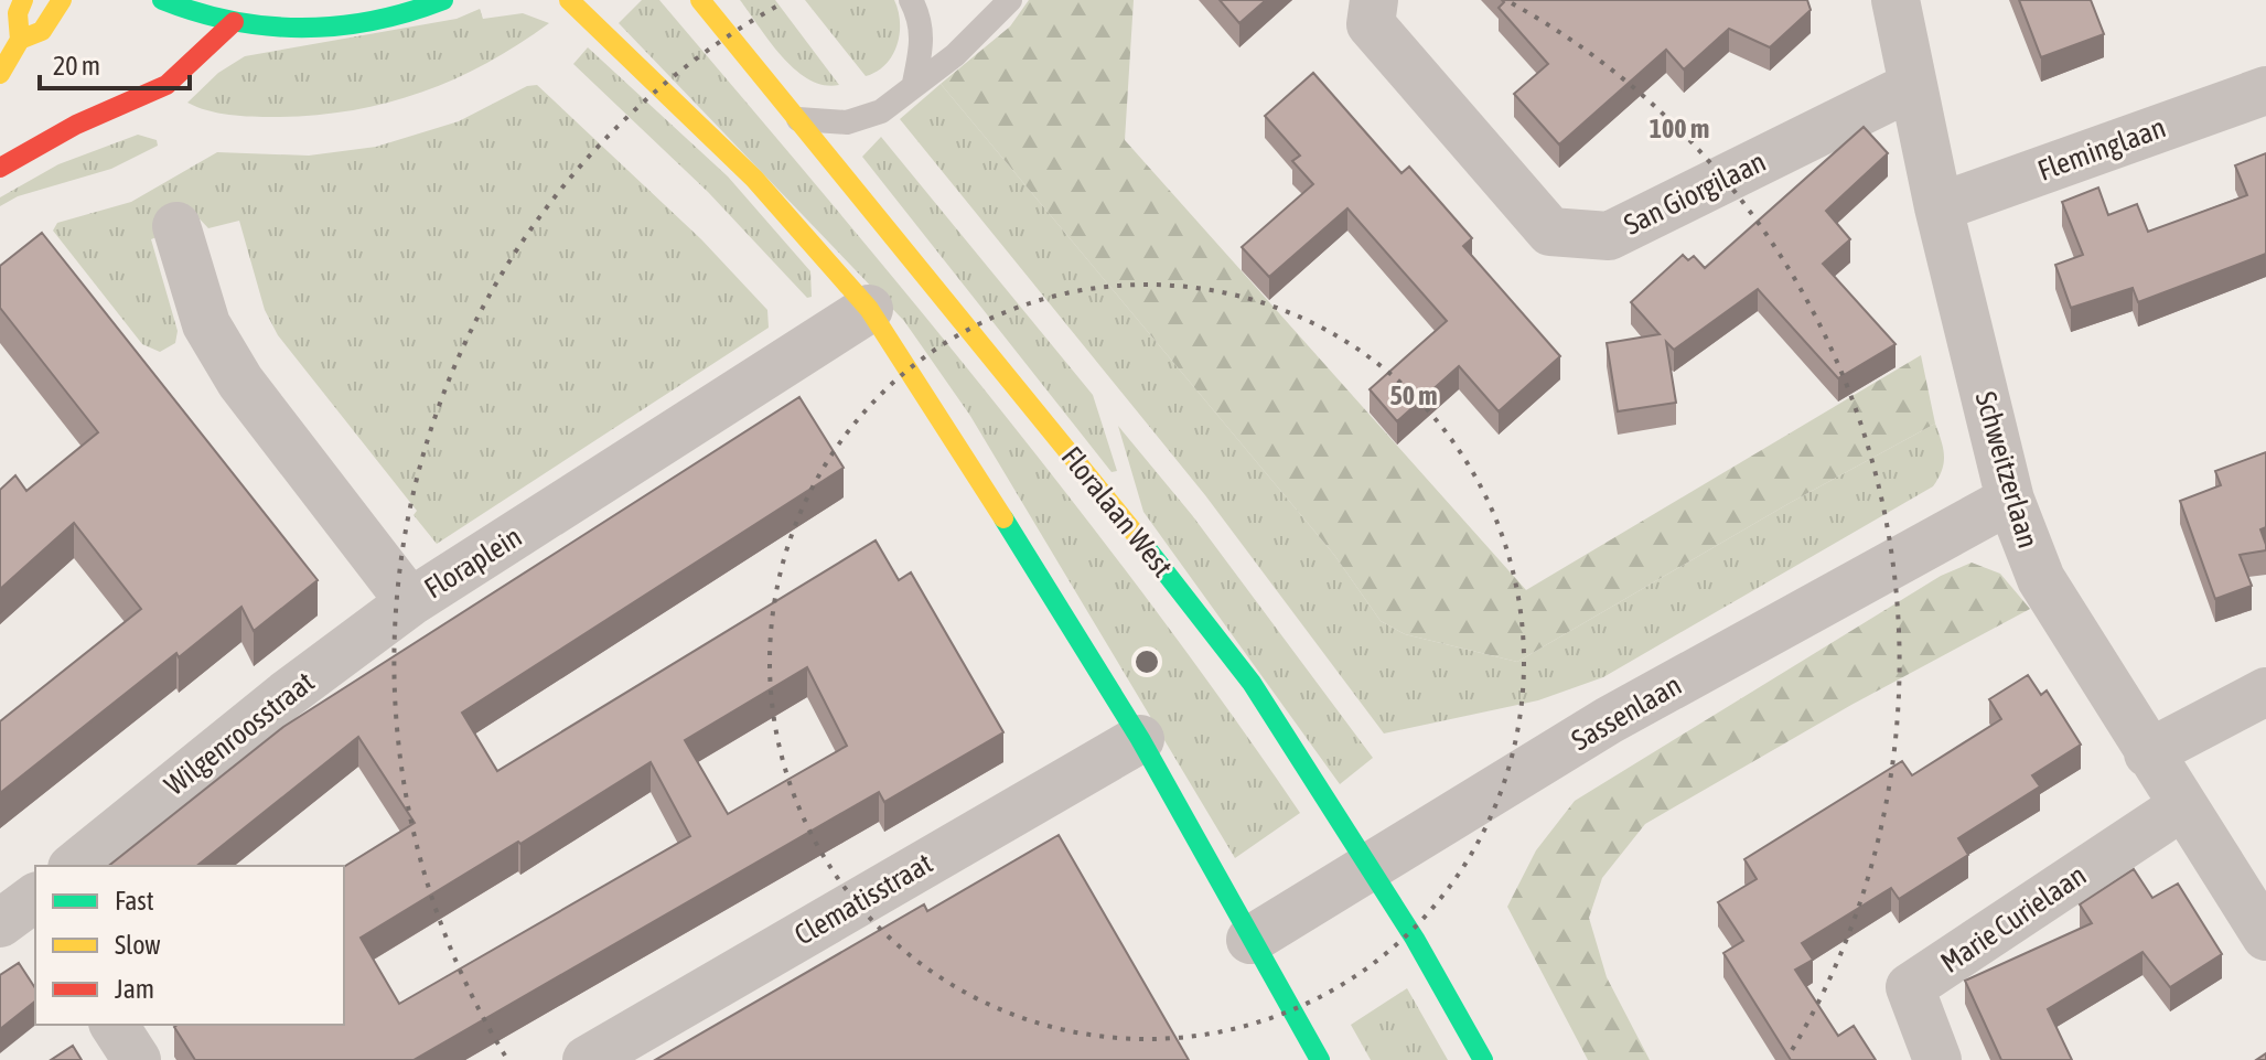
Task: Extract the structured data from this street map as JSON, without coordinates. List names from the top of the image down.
{
  "streets": {
    "main road": ["Floralaan West"],
    "street": [
      "Fleminglaan",
      "San Giorgilaan",
      "Schweitzerlaan",
      "Floraplein",
      "Sassenlaan",
      "Wilgenroosstraat",
      "Clematisstraat",
      "Marie Curielaan"
    ]
  },
  "crossings": [
    ["Fleminglaan", "Schweitzerlaan"],
    ["San Giorgilaan", "Schweitzerlaan"],
    ["Schweitzerlaan", "Sassenlaan"],
    ["Schweitzerlaan", "Marie Curielaan"],
    ["Floralaan West", "Sassenlaan"],
    ["Floraplein", "Wilgenroosstraat"]
  ],
  "legend": ["Fast", "Slow", "Jam"],
  "scale_bar": "20 m",
  "rings": ["100 m", "50 m"]
}
